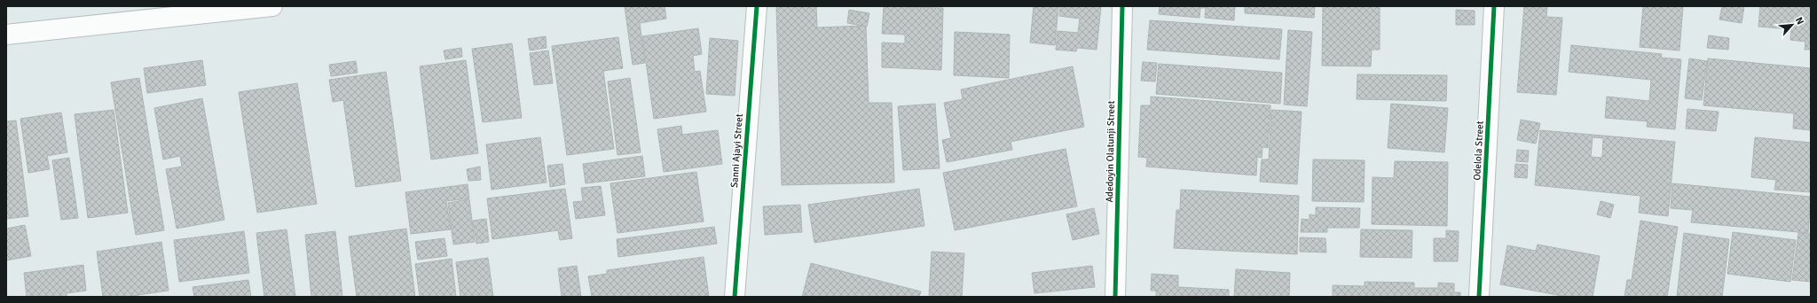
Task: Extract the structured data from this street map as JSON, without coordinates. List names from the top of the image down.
{
  "streets": {
    "street": ["Sanni Ajayi Street", "Odelola Street", "Adedoyin Olatunji Street"]
  },
  "north": "top right"
}
